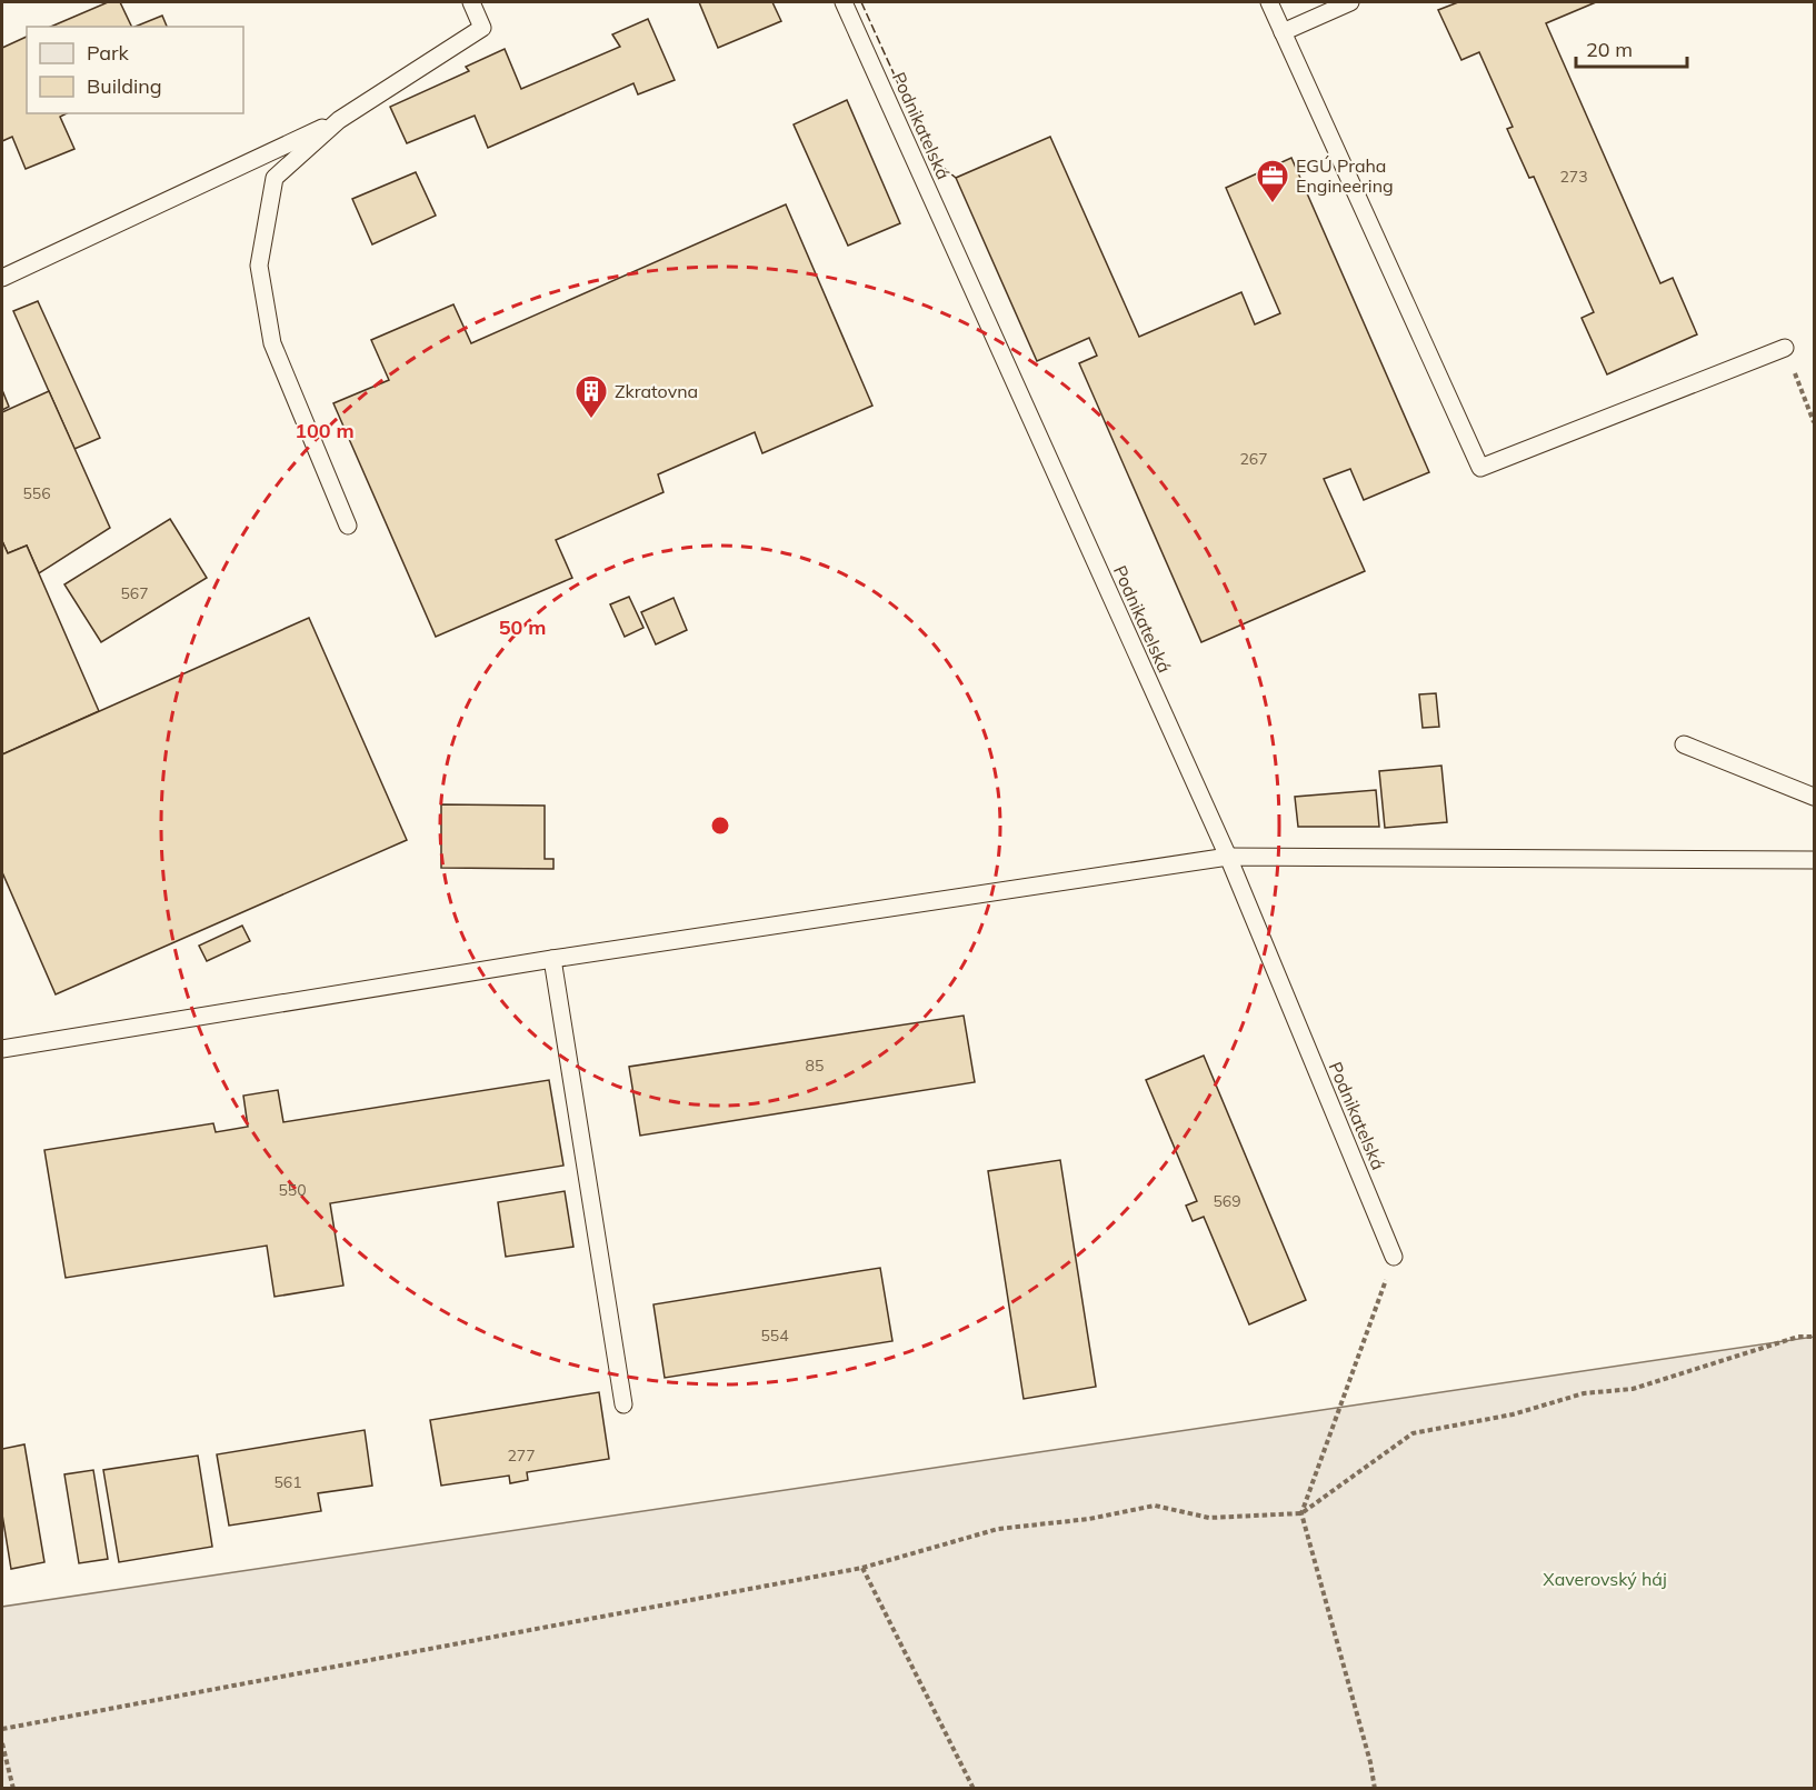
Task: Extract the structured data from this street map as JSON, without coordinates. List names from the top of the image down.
{
  "streets": {
    "lane": ["Podnikatelská"]
  },
  "parks": ["Xaverovský háj"],
  "places": {
    "office": ["EGÚ Praha Engineering"],
    "building": ["Zkratovna"]
  },
  "house_numbers": [
    "273",
    "267",
    "556",
    "567",
    "85",
    "550",
    "569",
    "554",
    "277",
    "561"
  ],
  "legend": ["Park", "Building"],
  "scale_bar": "20 m",
  "rings": ["100 m", "50 m"]
}
